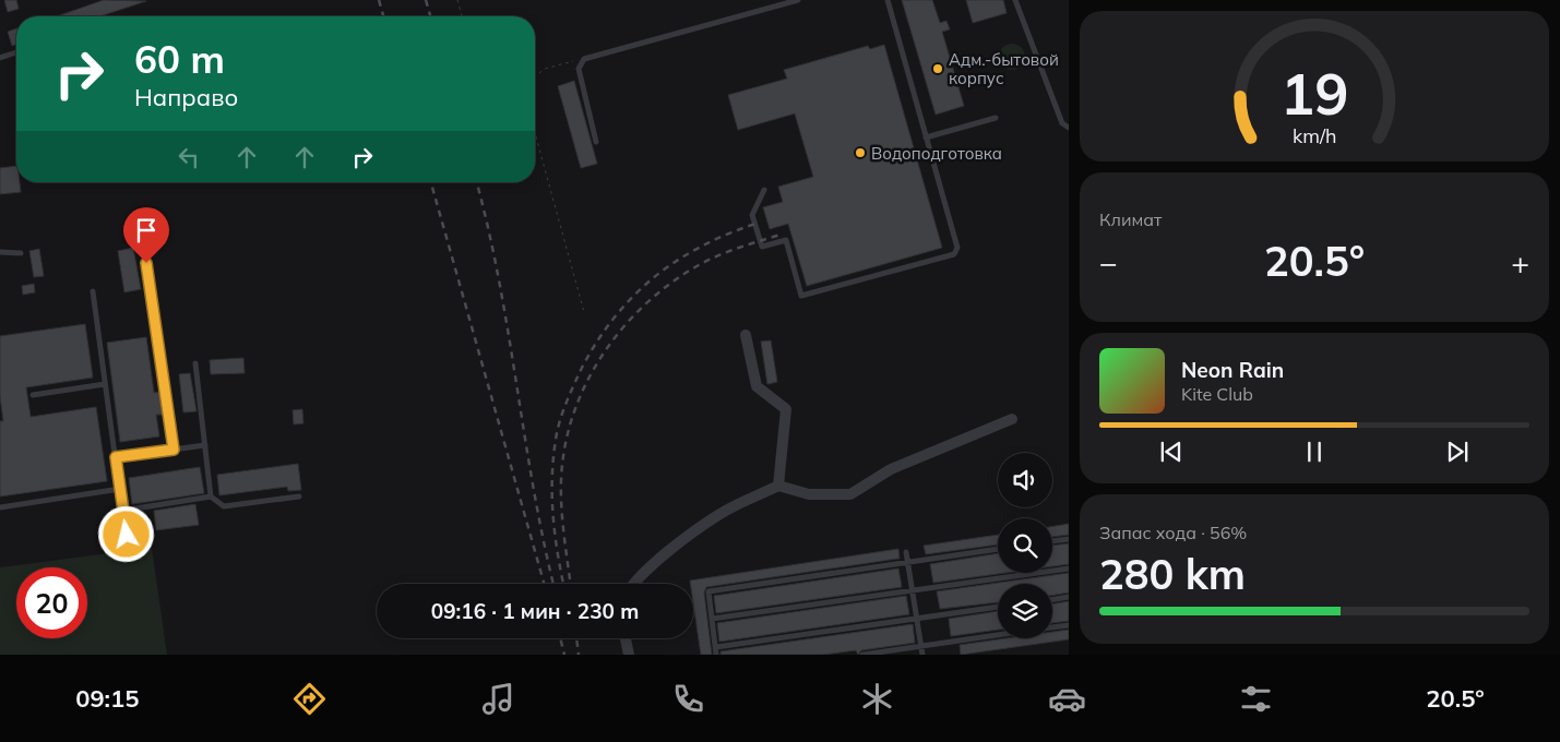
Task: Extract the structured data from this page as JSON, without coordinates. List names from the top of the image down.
{
  "places": ["Адм.-бытовой корпус", "Водоподготовка"],
  "page": {
    "turn": ["60 m", "Направо"],
    "tile": [
      "Климат",
      ["Запас хода · 56%", "280 km"]
    ],
    "heat": ["−", "20.5°", "+"],
    "song": ["Neon Rain", "Kite Club"],
    "limit": "20",
    "trip": "09:16 · 1 мин · 230 m",
    "tabs": ["09:15", "20.5°"],
    "gauge": ["19", "km/h"]
  }
}
